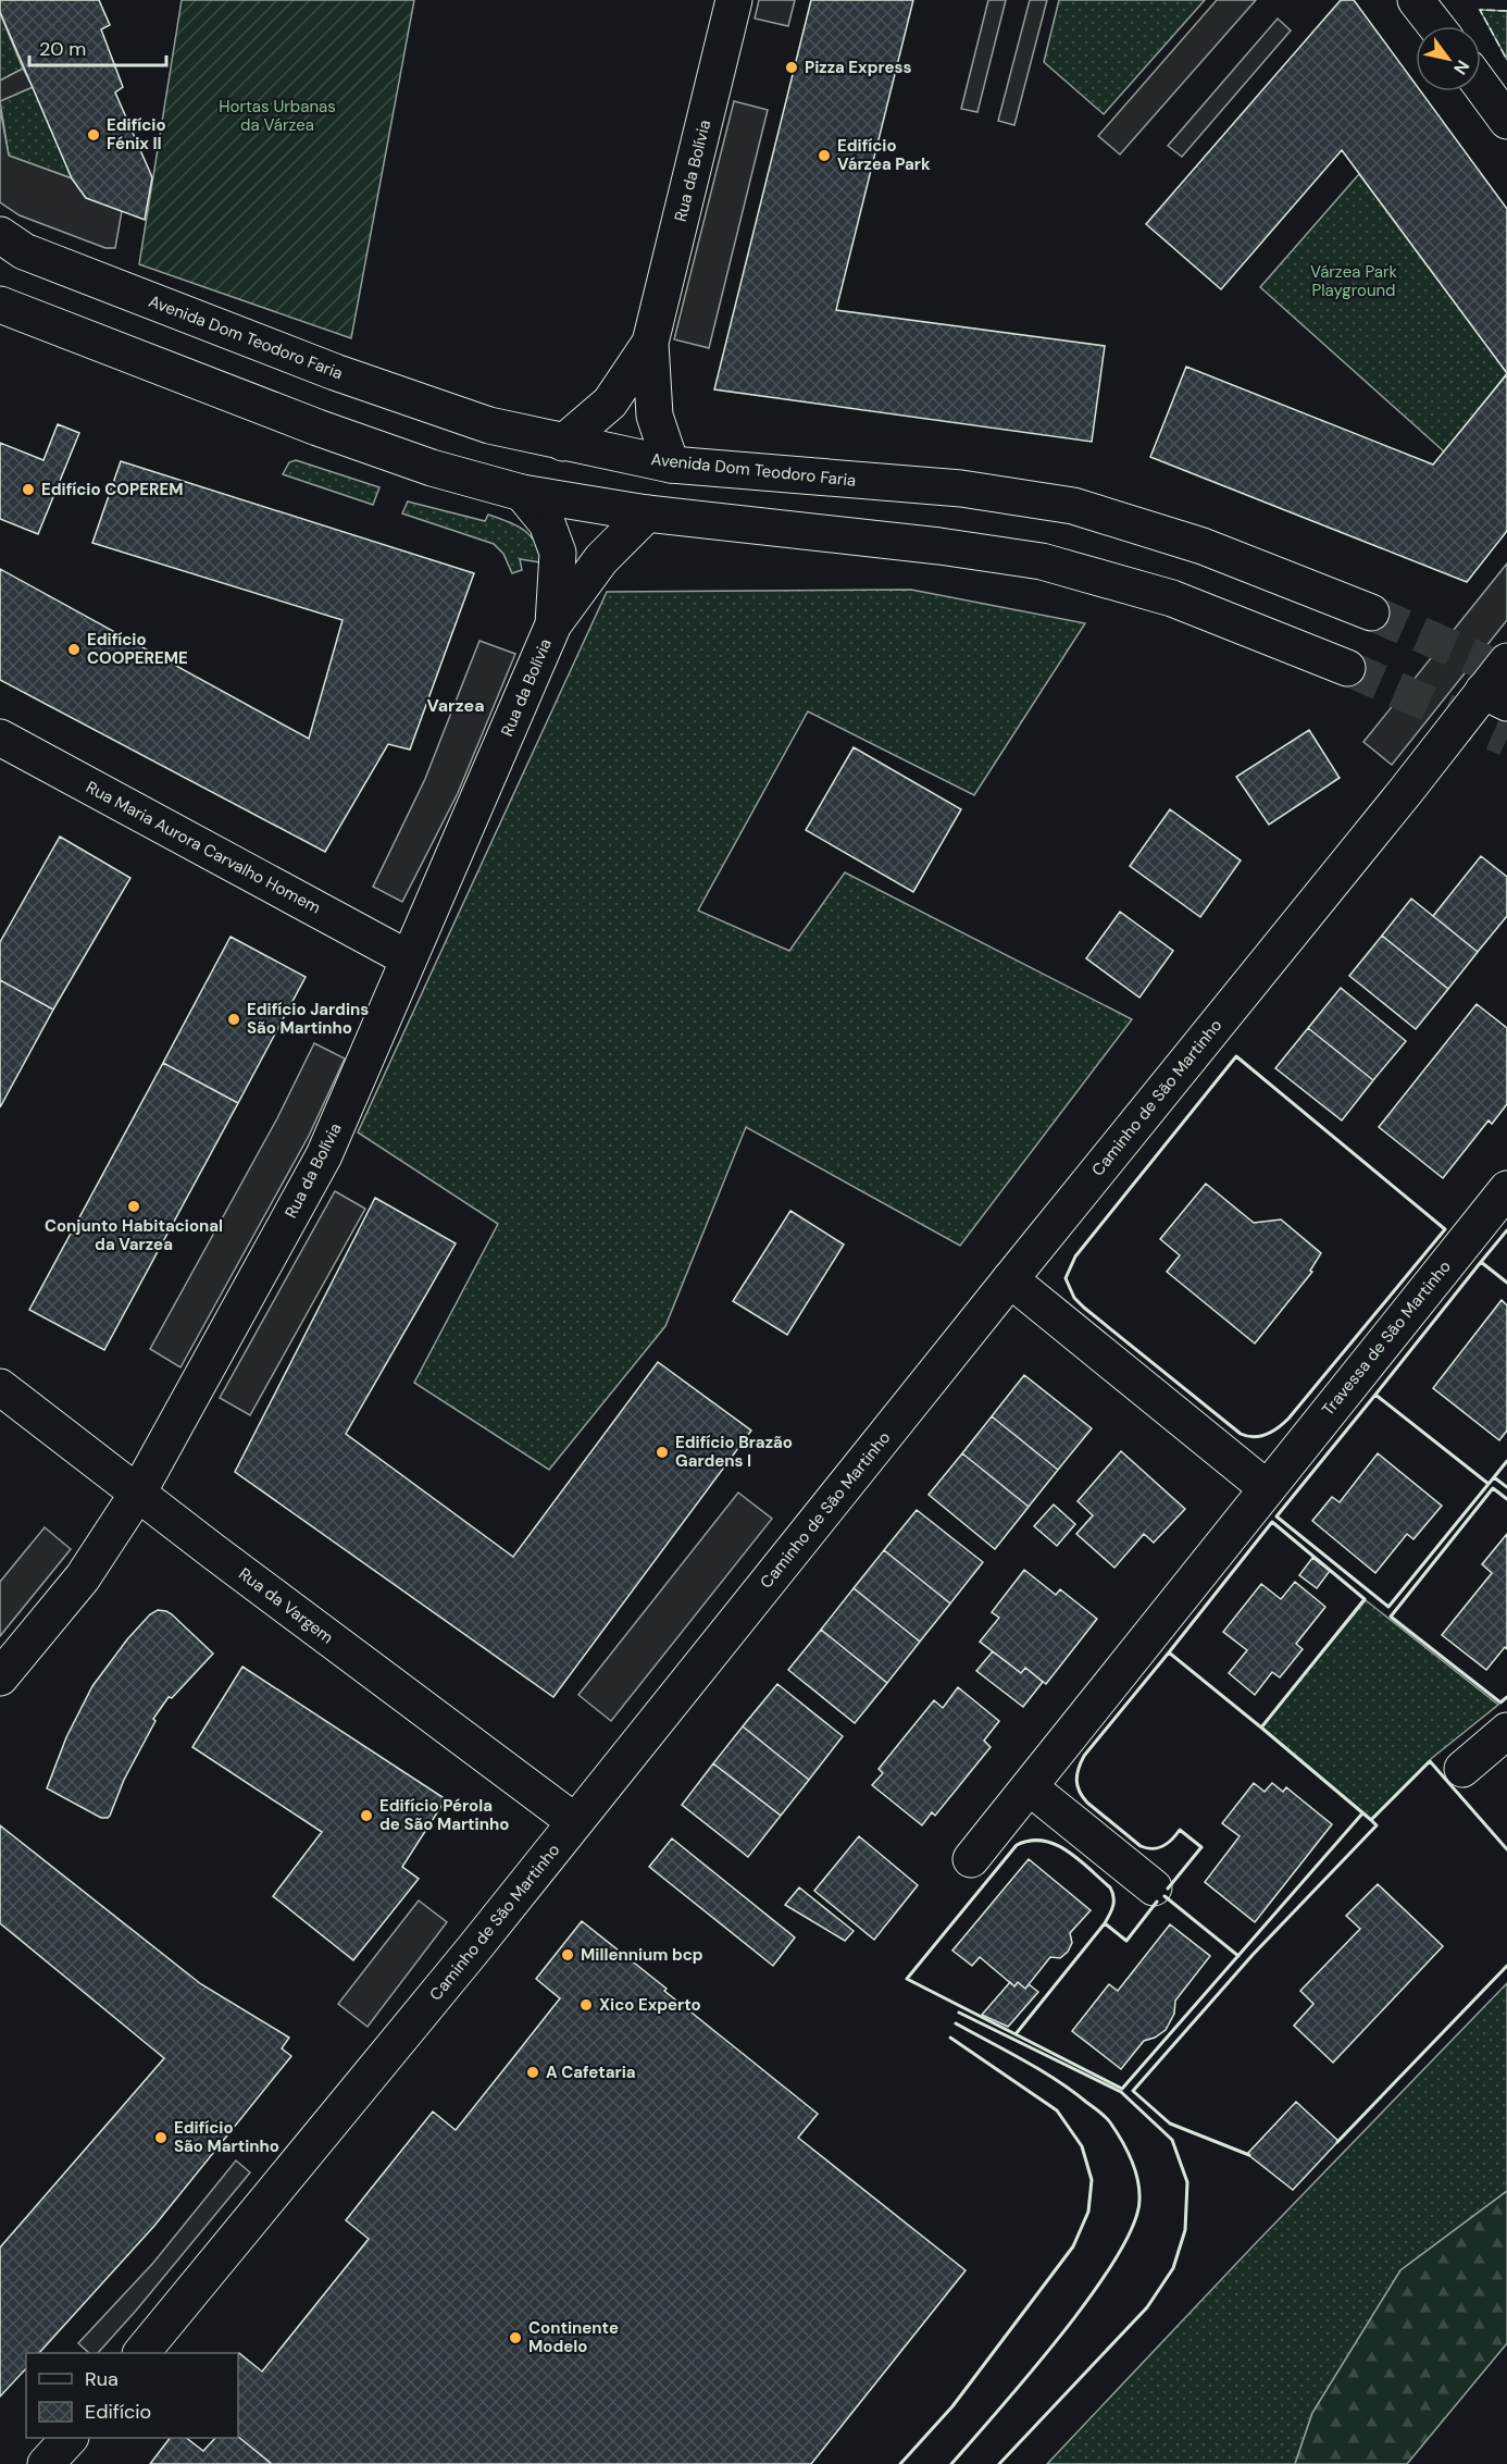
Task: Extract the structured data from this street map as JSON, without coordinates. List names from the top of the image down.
{
  "streets": {
    "main road": [
      "Rua da Bolívia",
      "Avenida Dom Teodoro Faria",
      "Rua Maria Aurora Carvalho Homem",
      "Caminho de São Martinho",
      "Travessa de São Martinho",
      "Rua da Vargem"
    ]
  },
  "crossings": [
    ["Rua da Bolívia", "Avenida Dom Teodoro Faria"],
    ["Rua da Bolívia", "Rua Maria Aurora Carvalho Homem"],
    ["Rua da Bolívia", "Rua da Vargem"],
    ["Caminho de São Martinho", "Rua da Vargem"]
  ],
  "districts": ["Varzea"],
  "parks": ["Hortas Urbanas da Várzea", "Várzea Park Playground"],
  "places": [
    "Pizza Express",
    "Edifício Fénix II",
    "Edifício Várzea Park",
    "Edifício COPEREM",
    "Edifício COOPEREME",
    "Edifício Jardins São Martinho",
    "Conjunto Habitacional da Varzea",
    "Edifício Brazão Gardens I",
    "Edifício Pérola de São Martinho",
    "Millennium bcp",
    "Xico Experto",
    "A Cafetaria",
    "Edifício São Martinho",
    "Continente Modelo"
  ],
  "legend": ["Rua", "Edifício"],
  "scale_bar": "20 m",
  "north": "bottom right"
}
